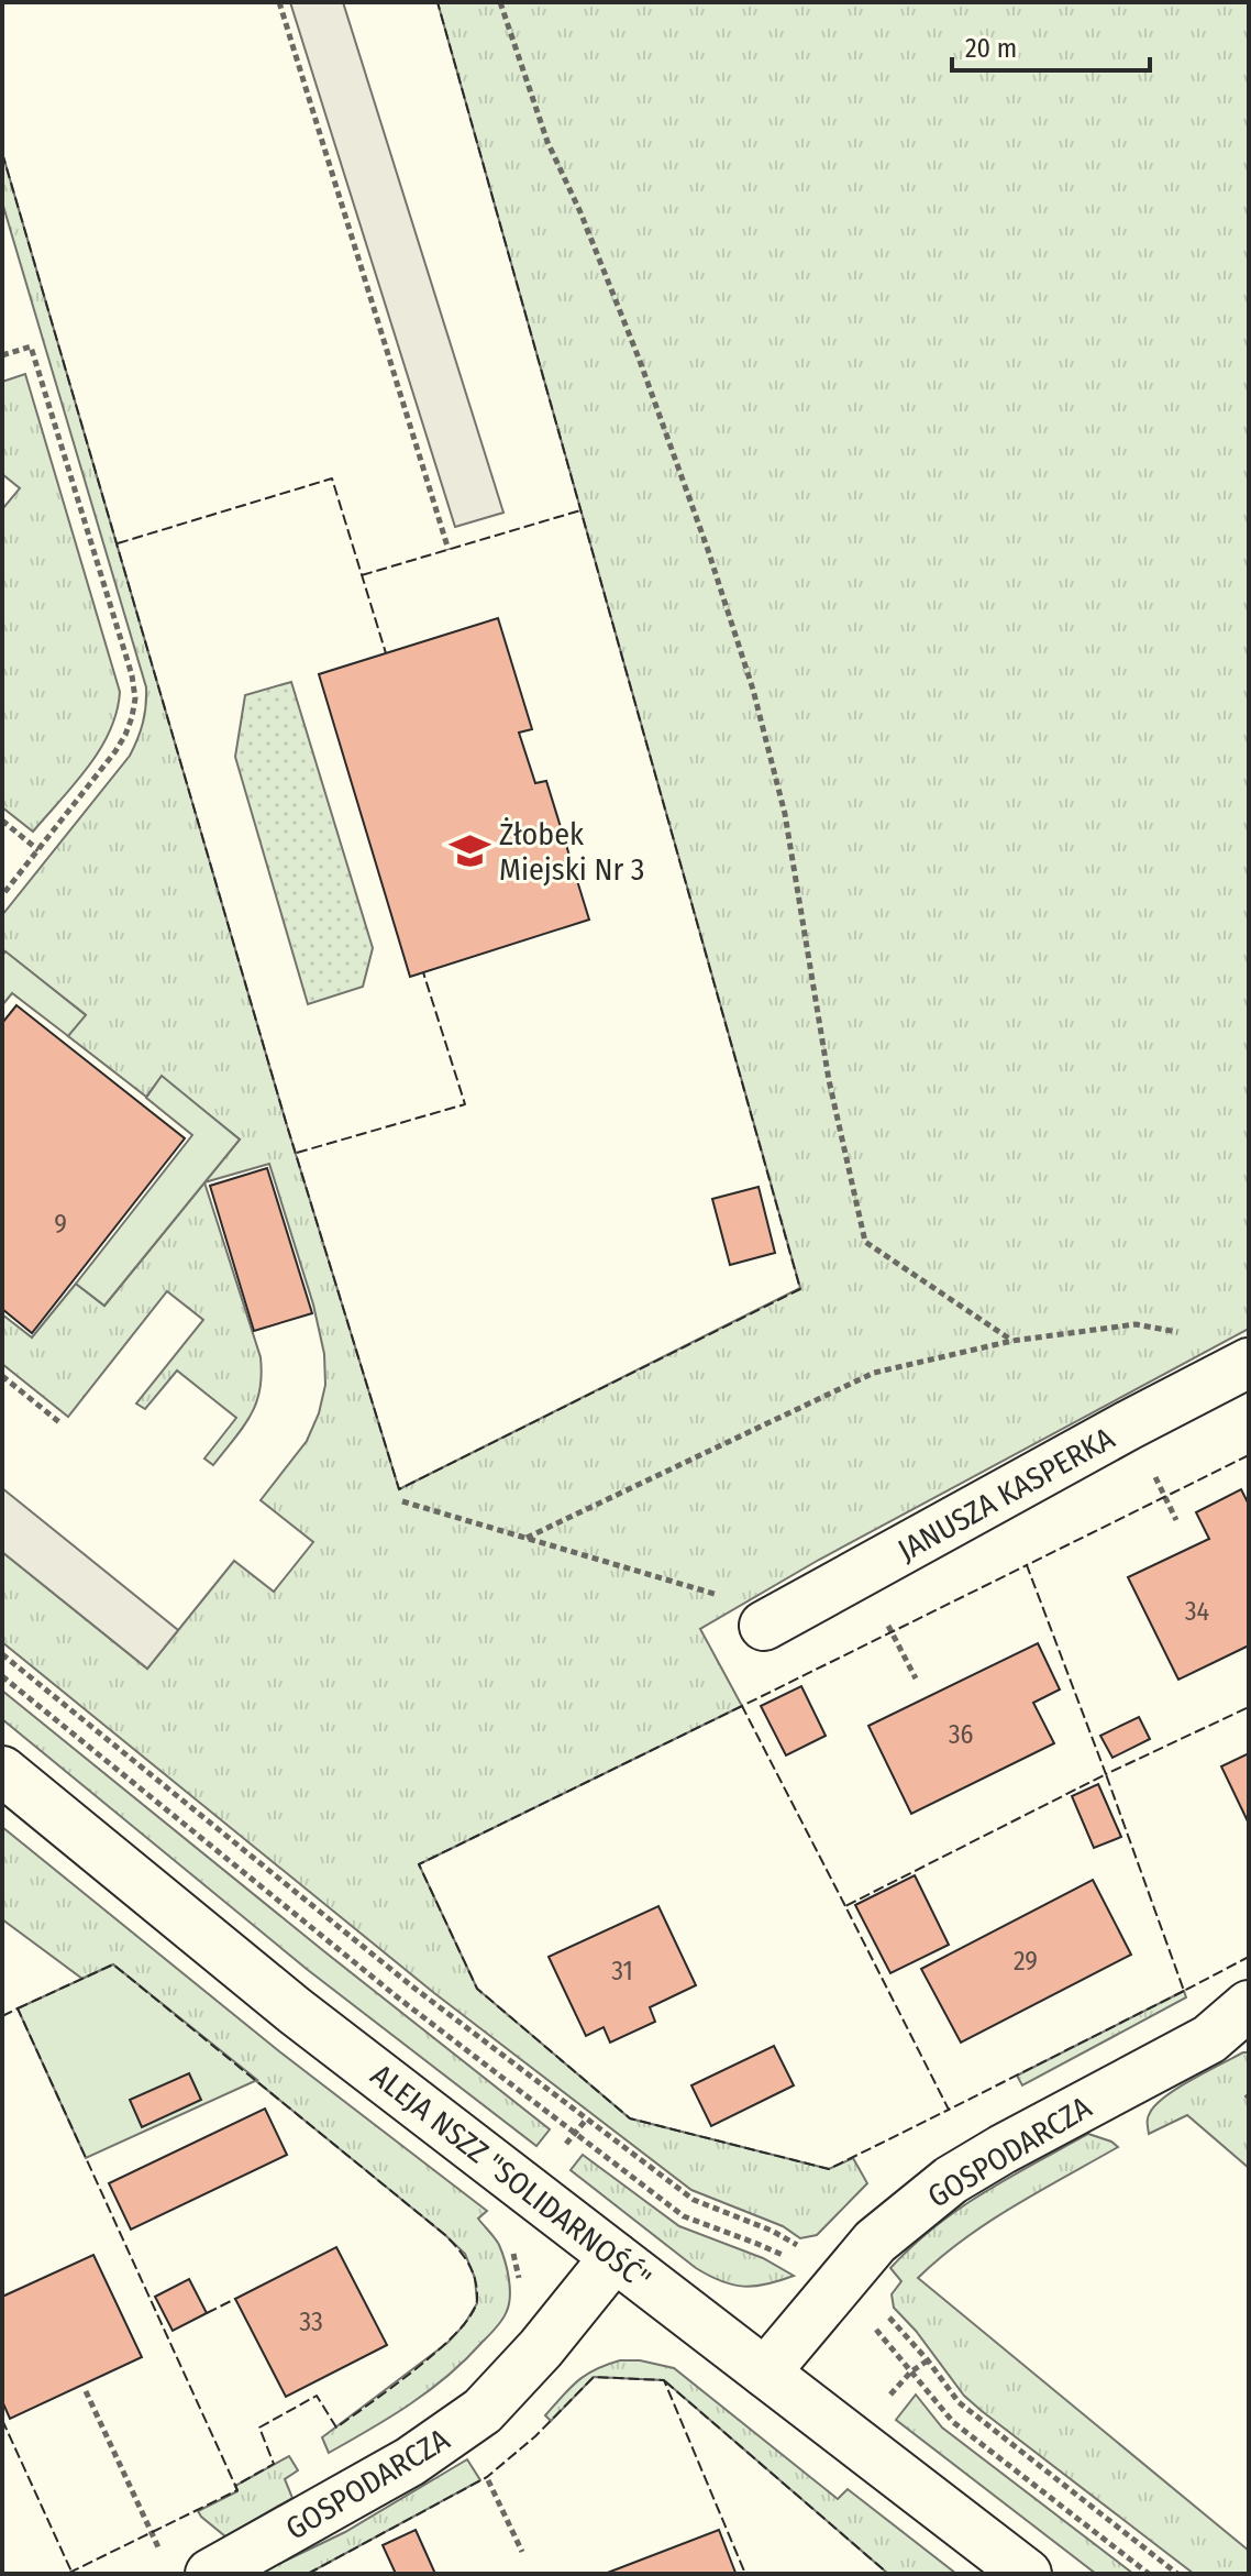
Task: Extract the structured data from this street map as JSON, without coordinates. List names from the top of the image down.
{
  "streets": {
    "street": ["JANUSZA KASPERKA", "GOSPODARCZA", "ALEJA NSZZ \"SOLIDARNOŚĆ\""]
  },
  "crossings": [
    ["GOSPODARCZA", "ALEJA NSZZ \"SOLIDARNOŚĆ\""]
  ],
  "places": {
    "school or university": ["Żłobek Miejski Nr 3"]
  },
  "house_numbers": [
    "9",
    "34",
    "36",
    "29",
    "31",
    "33"
  ],
  "scale_bar": "20 m"
}
